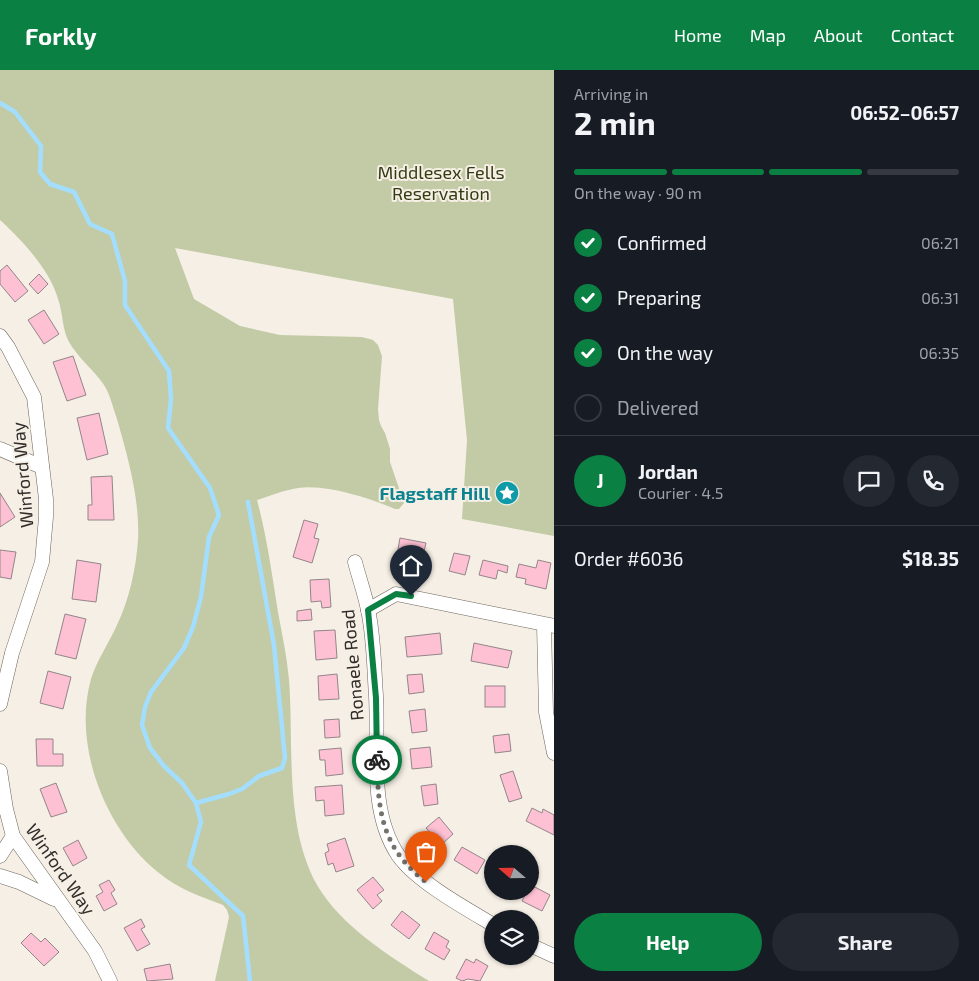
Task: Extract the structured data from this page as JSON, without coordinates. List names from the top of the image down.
{
  "streets": {
    "street": ["Winford Way", "Ronaele Road"]
  },
  "parks": ["Middlesex Fells Reservation"],
  "places": {
    "place": ["Flagstaff Hill"]
  },
  "north": "left",
  "page": {
    "header": "Forkly",
    "nav": [
      "Home",
      "Map",
      "About",
      "Contact"
    ],
    "heading": ["2 min", "Arriving in", "06:52–06:57"],
    "panel": [
      "Jordan",
      "Courier · 4.5",
      "Order #6036",
      "$18.35"
    ],
    "bar": "On the way · 90 m",
    "list": [
      ["Confirmed", "06:21"],
      ["Preparing", "06:31"],
      ["On the way", "06:35"],
      "Delivered"
    ],
    "round": "J",
    "buttons": ["Help", "Share"]
  }
}
